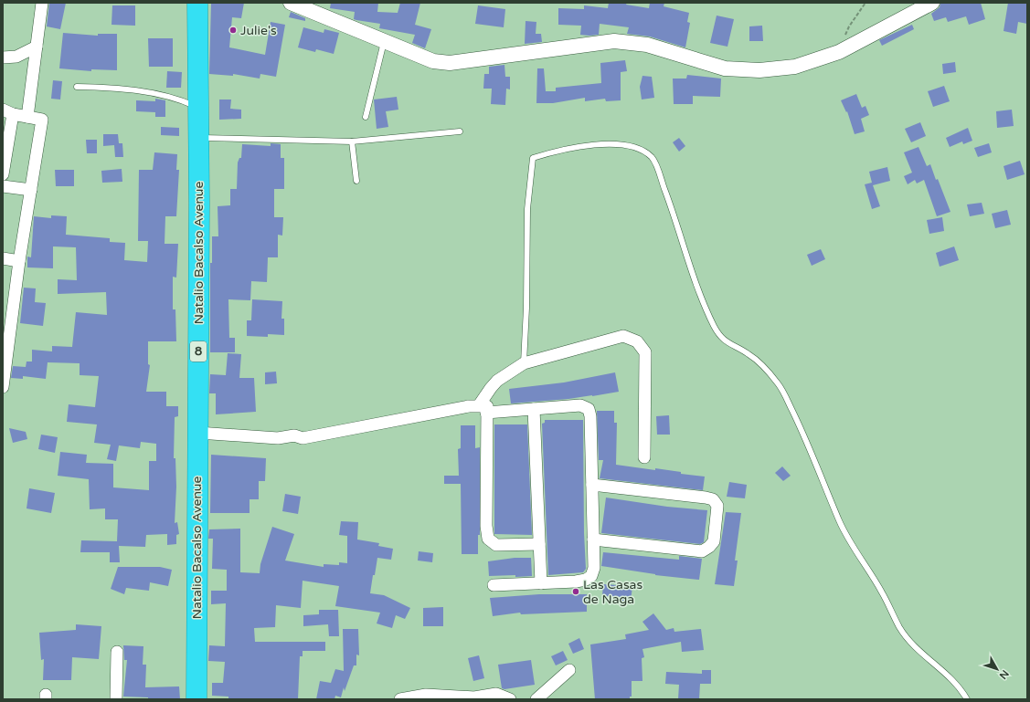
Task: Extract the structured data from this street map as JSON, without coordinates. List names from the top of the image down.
{
  "streets": {
    "highway": ["Natalio Bacalso Avenue", "8"]
  },
  "places": ["Julie's", "Las Casas de Naga"],
  "north": "bottom right"
}
